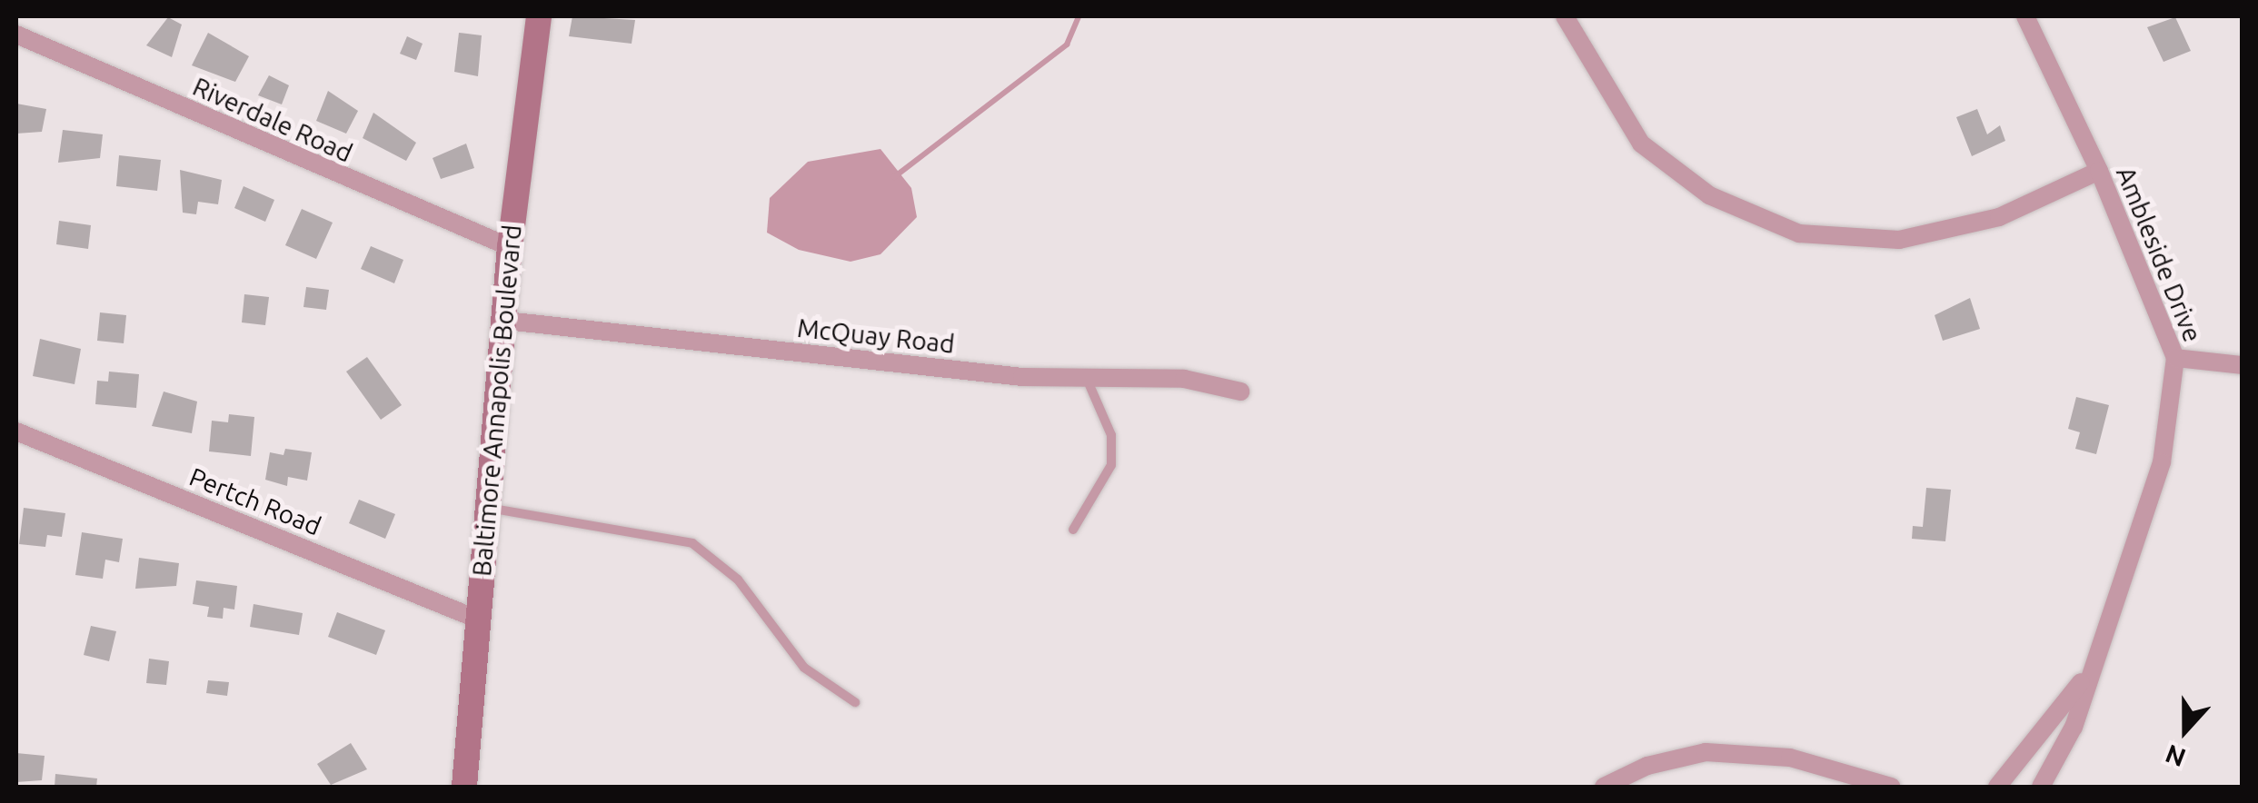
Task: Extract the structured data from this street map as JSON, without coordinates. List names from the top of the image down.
{
  "streets": {
    "main road": ["Baltimore Annapolis Boulevard"],
    "street": [
      "Riverdale Road",
      "Ambleside Drive",
      "McQuay Road",
      "Pertch Road"
    ]
  },
  "crossings": [
    ["Riverdale Road", "Baltimore Annapolis Boulevard"],
    ["McQuay Road", "Baltimore Annapolis Boulevard"],
    ["Baltimore Annapolis Boulevard", "Pertch Road"]
  ],
  "north": "bottom"
}
